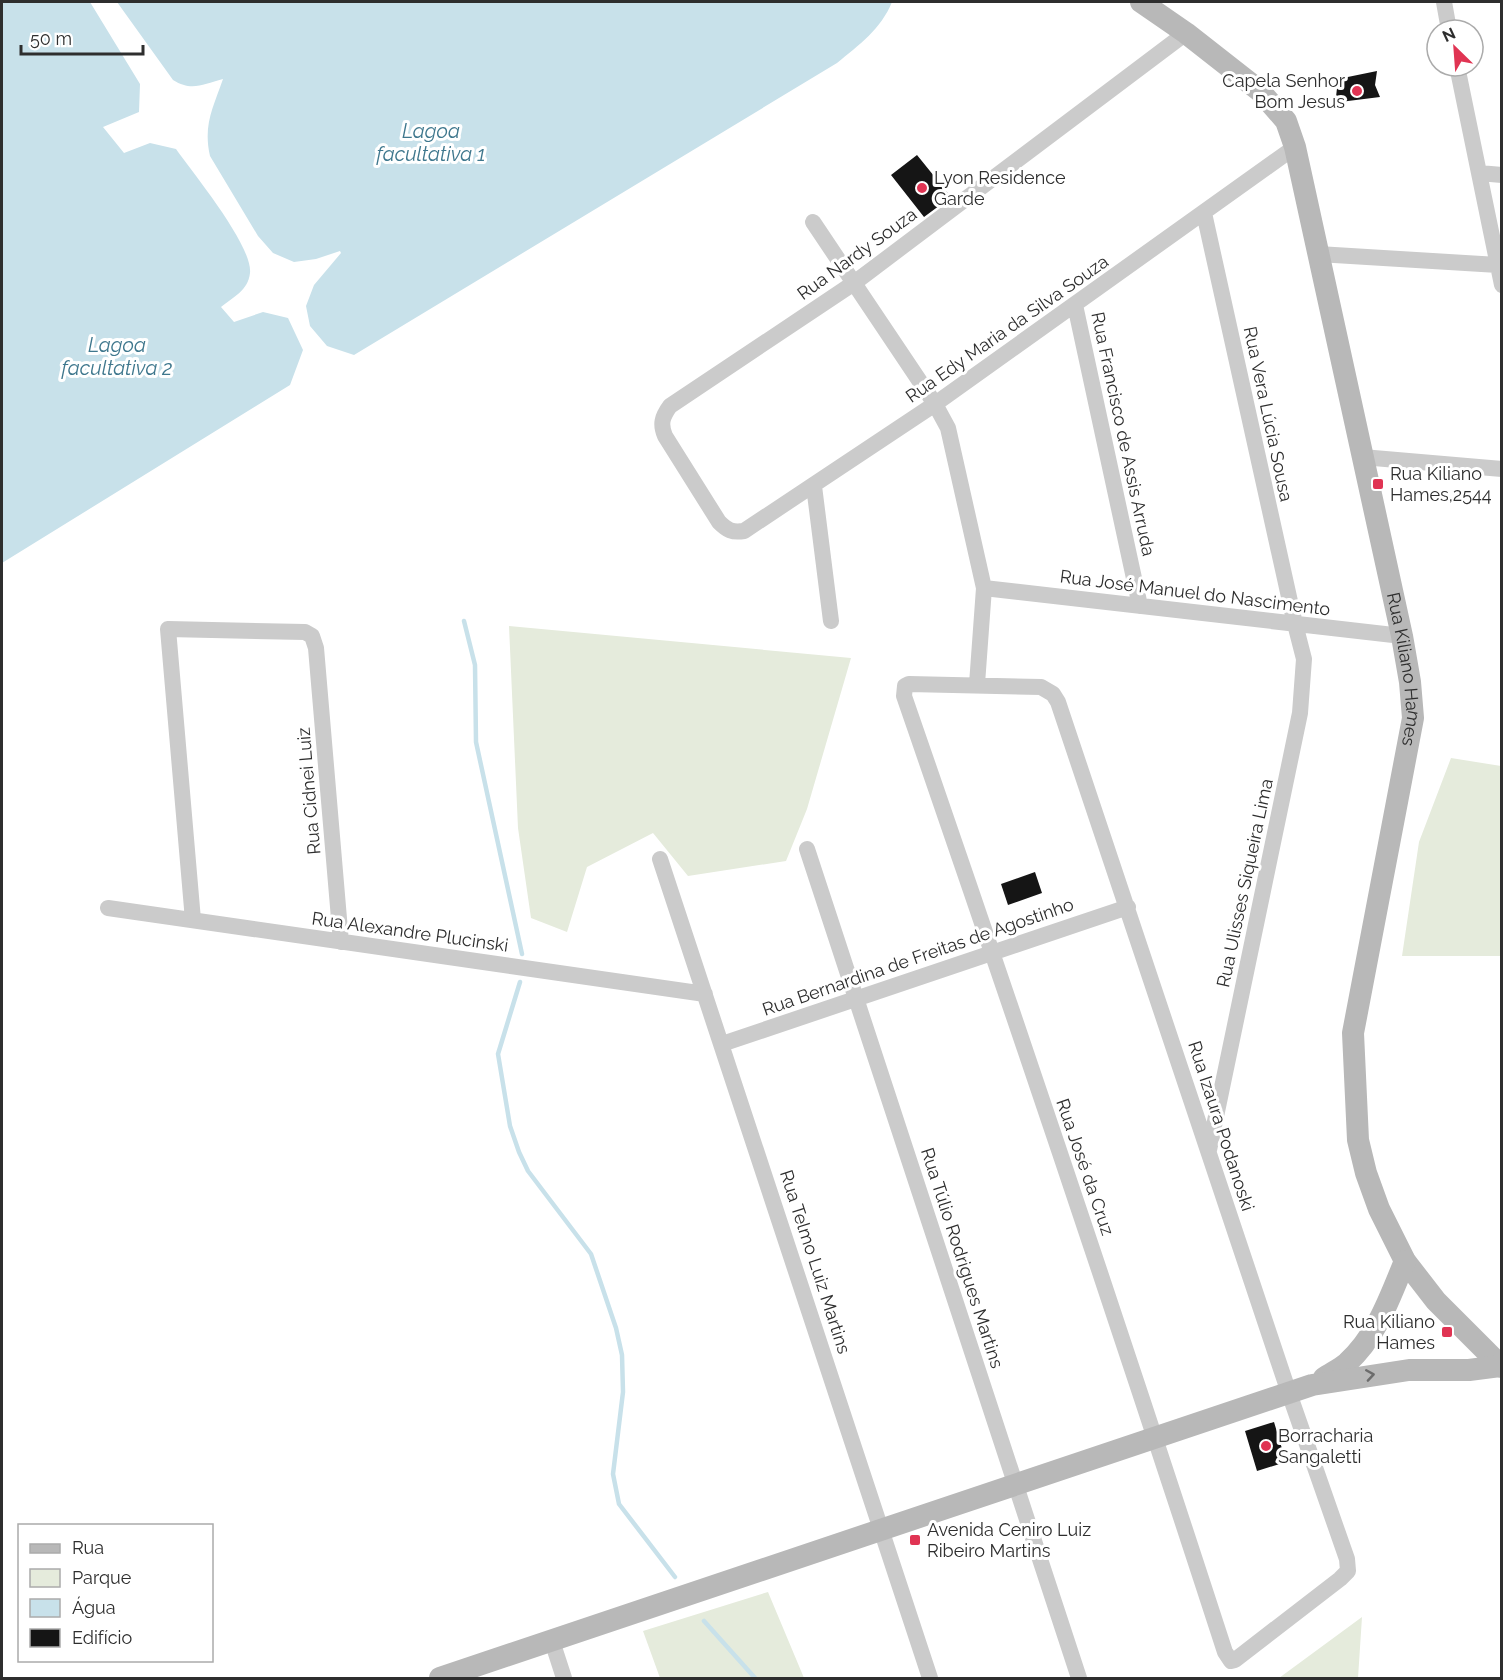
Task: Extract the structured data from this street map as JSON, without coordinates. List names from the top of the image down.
{
  "streets": {
    "main road": ["Rua Kiliano Hames"],
    "street": [
      "Rua Nardy Souza",
      "Rua Edy Maria da Silva Souza",
      "Rua Vera Lúcia Sousa",
      "Rua Francisco de Assis Arruda",
      "Rua José Manuel do Nascimento",
      "Rua Cidnei Luiz",
      "Rua Ulisses Siqueira Lima",
      "Rua Alexandre Plucinski",
      "Rua Bernardina de Freitas de Agostinho",
      "Rua Izaura Podanoski",
      "Rua José da Cruz",
      "Rua Túlio Rodrigues Martins",
      "Rua Telmo Luiz Martins"
    ]
  },
  "crossings": [
    ["Rua Nardy Souza", "Rua Edy Maria da Silva Souza"],
    ["Rua Nardy Souza", "Rua Kiliano Hames"],
    ["Rua Edy Maria da Silva Souza", "Rua Vera Lúcia Sousa"],
    ["Rua Edy Maria da Silva Souza", "Rua Francisco de Assis Arruda"],
    ["Rua Edy Maria da Silva Souza", "Rua Kiliano Hames"],
    ["Rua Vera Lúcia Sousa", "Rua José Manuel do Nascimento"],
    ["Rua Vera Lúcia Sousa", "Rua Ulisses Siqueira Lima"],
    ["Rua Francisco de Assis Arruda", "Rua José Manuel do Nascimento"],
    ["Rua José Manuel do Nascimento", "Rua Kiliano Hames"],
    ["Rua José Manuel do Nascimento", "Rua Ulisses Siqueira Lima"],
    ["Rua Cidnei Luiz", "Rua Alexandre Plucinski"],
    ["Rua Ulisses Siqueira Lima", "Rua Izaura Podanoski"],
    ["Rua Alexandre Plucinski", "Rua Telmo Luiz Martins"],
    ["Rua Bernardina de Freitas de Agostinho", "Rua Izaura Podanoski"],
    ["Rua Bernardina de Freitas de Agostinho", "Rua José da Cruz"],
    ["Rua Bernardina de Freitas de Agostinho", "Rua Túlio Rodrigues Martins"],
    ["Rua Bernardina de Freitas de Agostinho", "Rua Telmo Luiz Martins"],
    ["Rua Izaura Podanoski", "Rua José da Cruz"]
  ],
  "water": ["Lagoa facultativa 1", "Lagoa facultativa 2"],
  "places": {
    "other": ["Capela Senhor Bom Jesus", "Lyon Residence Garde", "Borracharia Sangaletti"],
    "transit": ["Rua Kiliano Hames,2544", "Rua Kiliano Hames", "Avenida Ceniro Luiz Ribeiro Martins"]
  },
  "legend": [
    "Rua",
    "Parque",
    "Água",
    "Edifício"
  ],
  "scale_bar": "50 m",
  "north": "top left"
}
